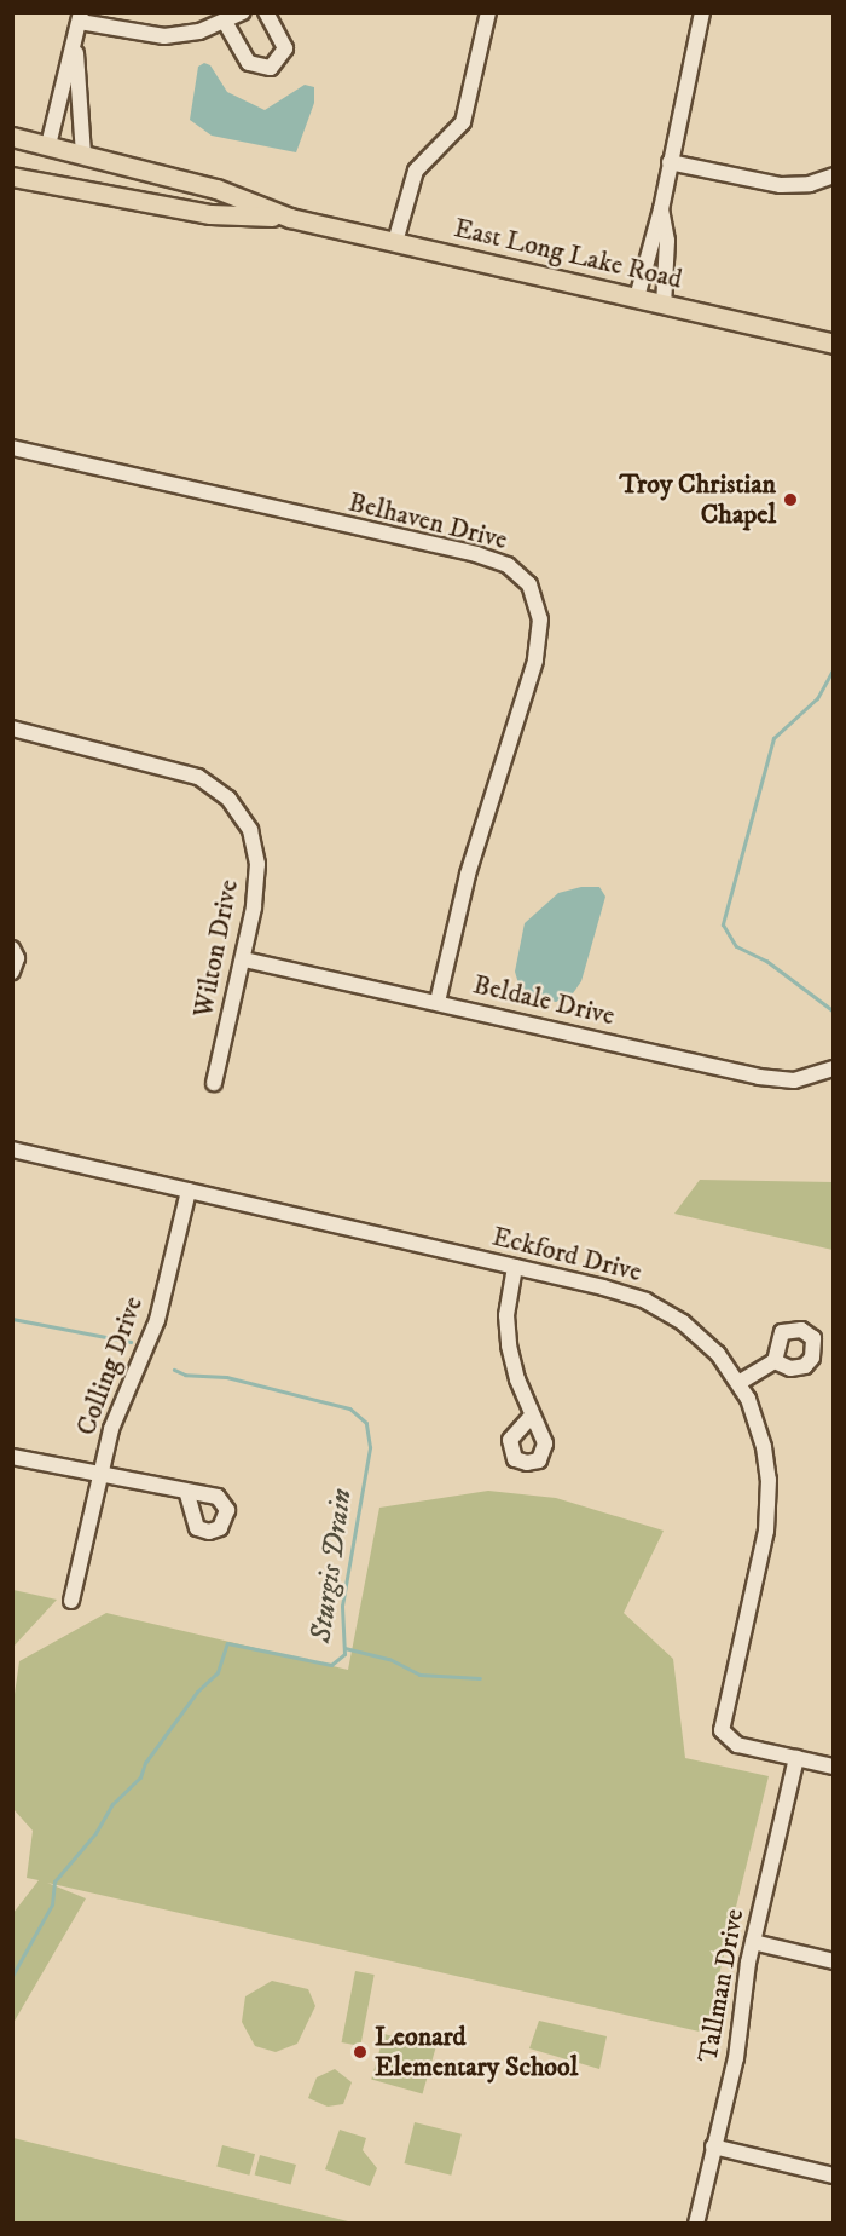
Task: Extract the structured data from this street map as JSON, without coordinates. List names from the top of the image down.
{
  "streets": {
    "main road": ["East Long Lake Road"],
    "street": [
      "Belhaven Drive",
      "Wilton Drive",
      "Beldale Drive",
      "Eckford Drive",
      "Colling Drive",
      "Tallman Drive"
    ]
  },
  "crossings": [
    ["Belhaven Drive", "Beldale Drive"],
    ["Wilton Drive", "Beldale Drive"],
    ["Eckford Drive", "Colling Drive"],
    ["Eckford Drive", "Tallman Drive"]
  ],
  "water": ["Sturgis Drain"],
  "places": ["Troy Christian Chapel", "Leonard Elementary School"]
}
